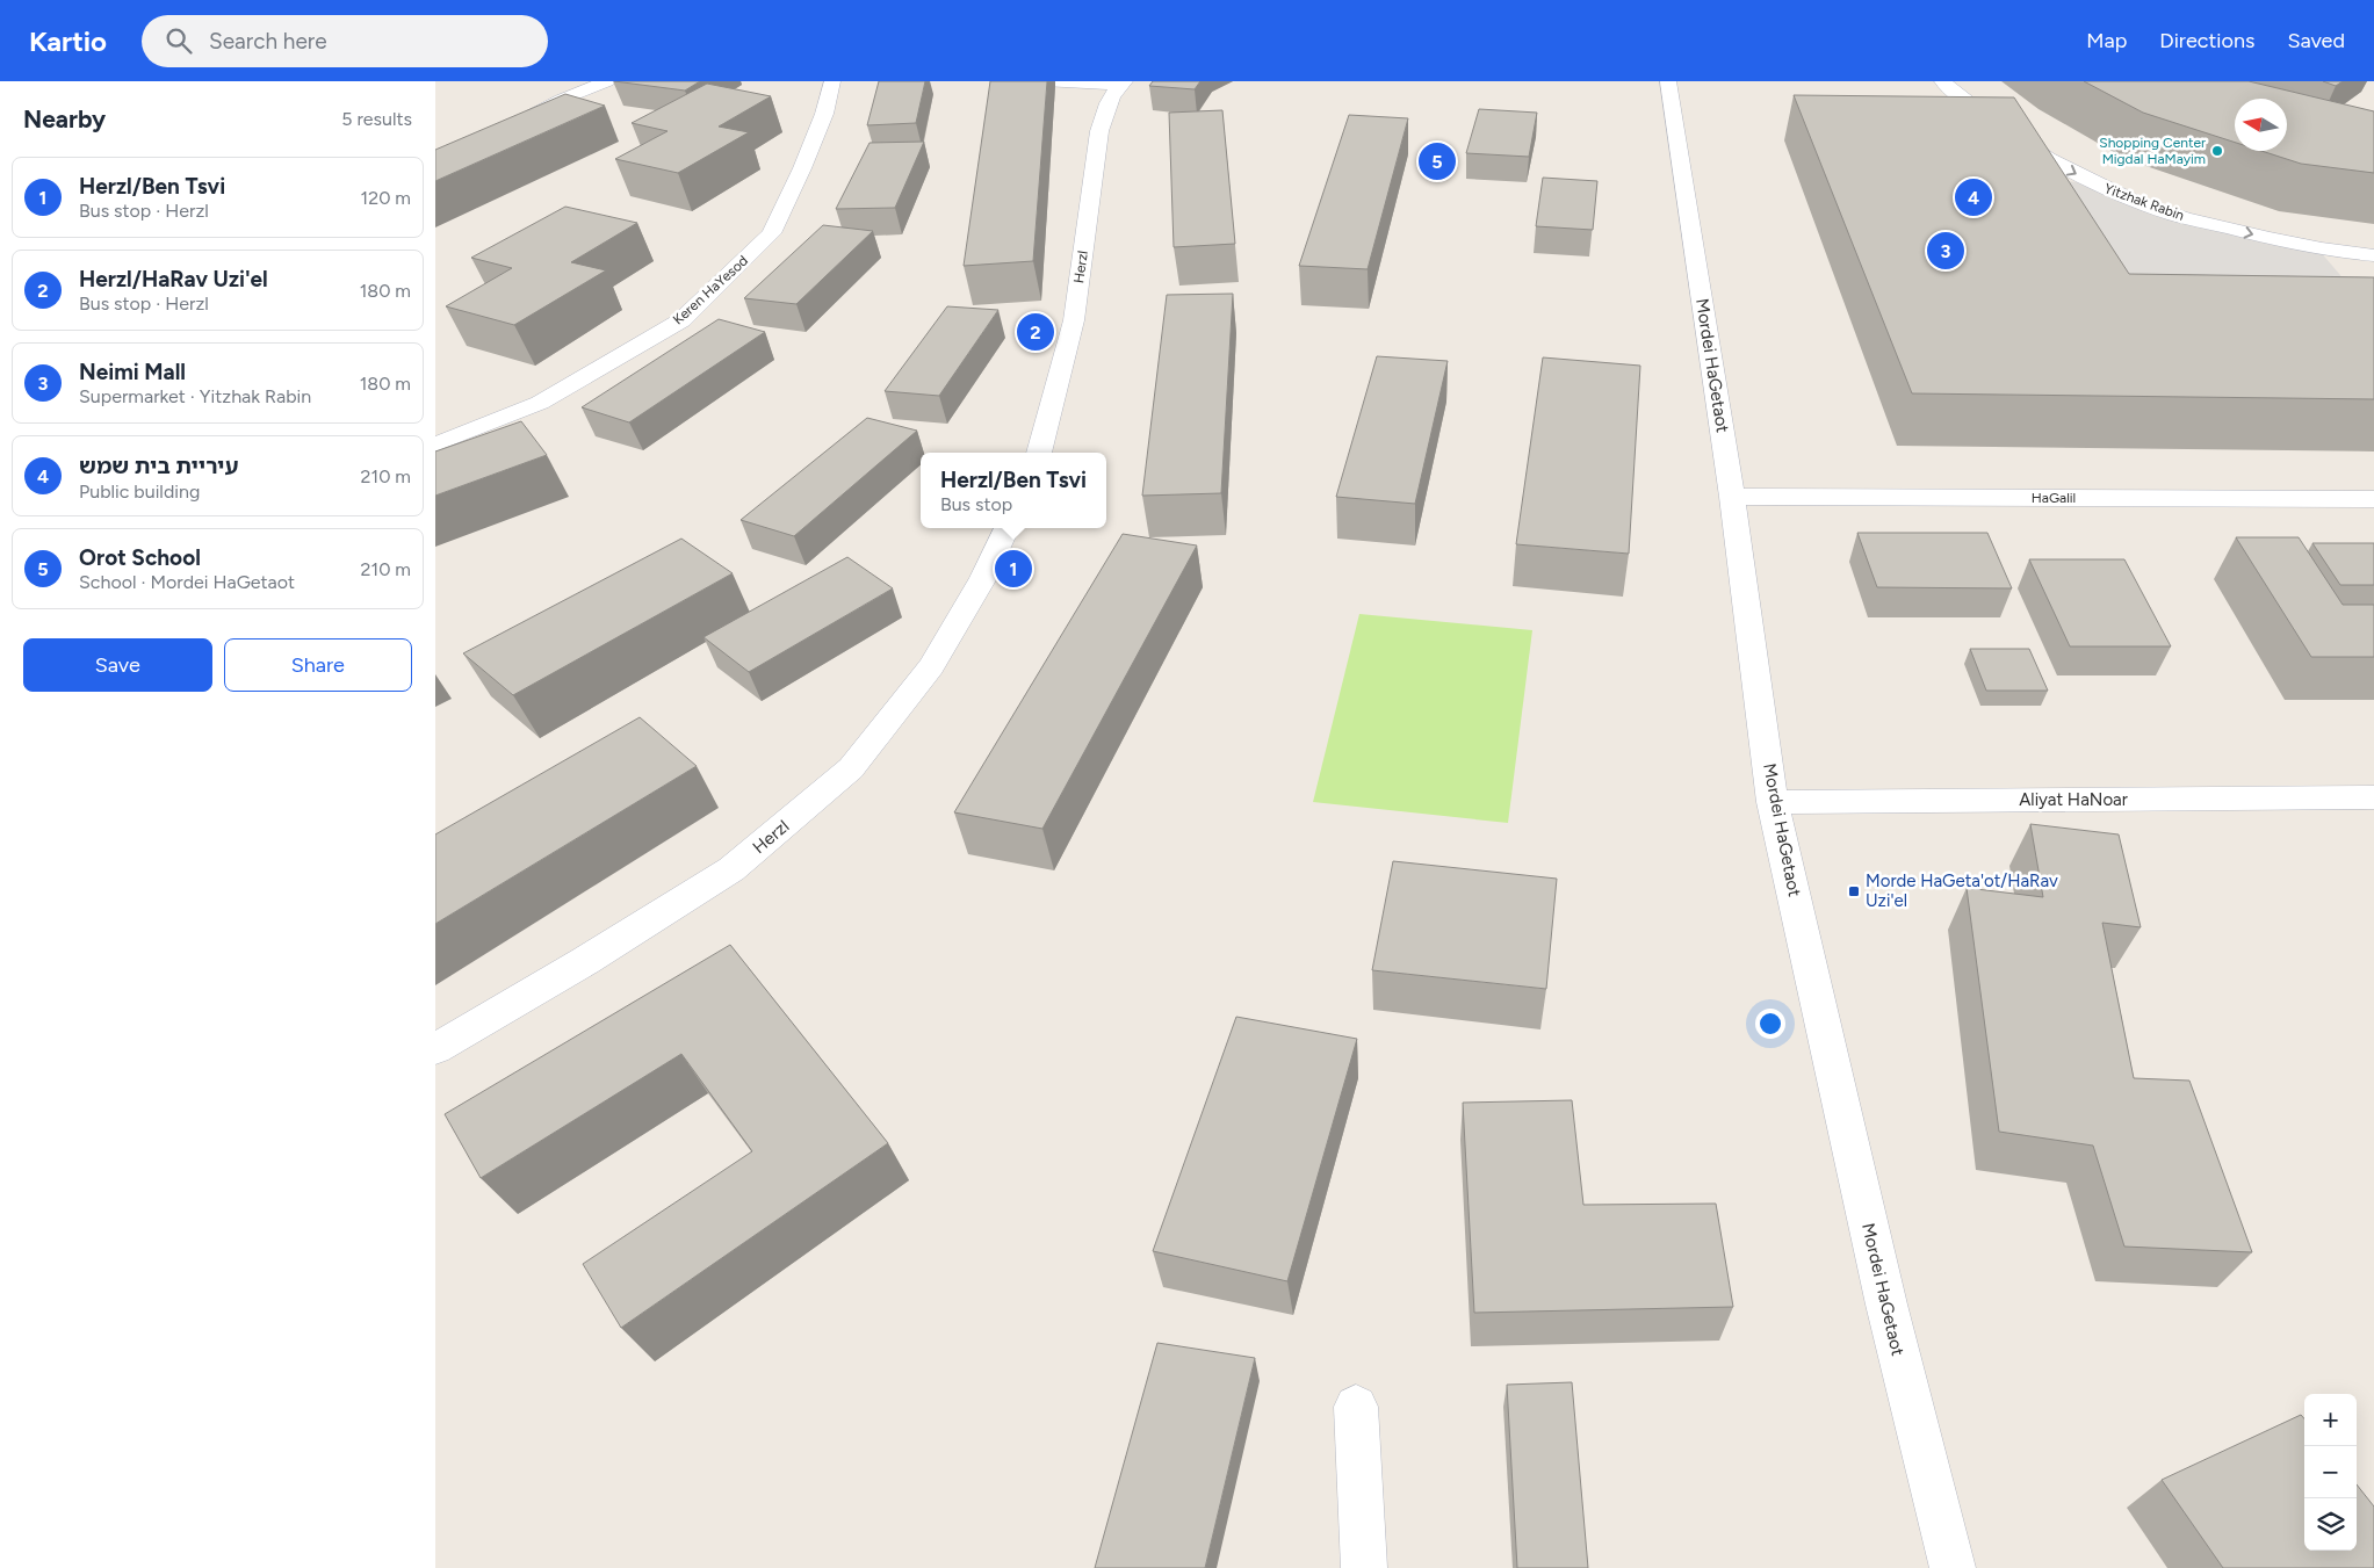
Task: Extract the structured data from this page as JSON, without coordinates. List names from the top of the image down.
{
  "streets": {
    "street": [
      "Yitzhak Rabin",
      "Herzl",
      "Keren HaYesod",
      "Mordei HaGetaot",
      "HaGalil",
      "Aliyat HaNoar"
    ]
  },
  "crossings": [
    ["Mordei HaGetaot", "HaGalil"],
    ["Mordei HaGetaot", "Aliyat HaNoar"]
  ],
  "one_way": ["Yitzhak Rabin"],
  "places": {
    "other": ["Shopping Center Migdal HaMayim"],
    "transit": ["Morde HaGeta'ot/HaRav Uzi'el"]
  },
  "north": "left",
  "page": {
    "header": "Kartio",
    "search": "Search here",
    "nav": ["Map", "Directions", "Saved"],
    "heading": ["Nearby", "5 results"],
    "pins": [
      "5",
      "4",
      "3",
      "2",
      "1"
    ],
    "list": [
      {
        "mark": "1",
        "name": "Herzl/Ben Tsvi",
        "note": "Bus stop · Herzl",
        "value": "120 m"
      },
      {
        "mark": "2",
        "name": "Herzl/HaRav Uzi'el",
        "note": "Bus stop · Herzl",
        "value": "180 m"
      },
      {
        "mark": "3",
        "name": "Neimi Mall",
        "note": "Supermarket · Yitzhak Rabin",
        "value": "180 m"
      },
      {
        "mark": "4",
        "name": "עיריית בית שמש",
        "note": "Public building",
        "value": "210 m"
      },
      {
        "mark": "5",
        "name": "Orot School",
        "note": "School · Mordei HaGetaot",
        "value": "210 m"
      }
    ],
    "popup": ["Herzl/Ben Tsvi", "Bus stop"],
    "buttons": ["Save", "Share"],
    "map_buttons": ["+", "−"]
  }
}
